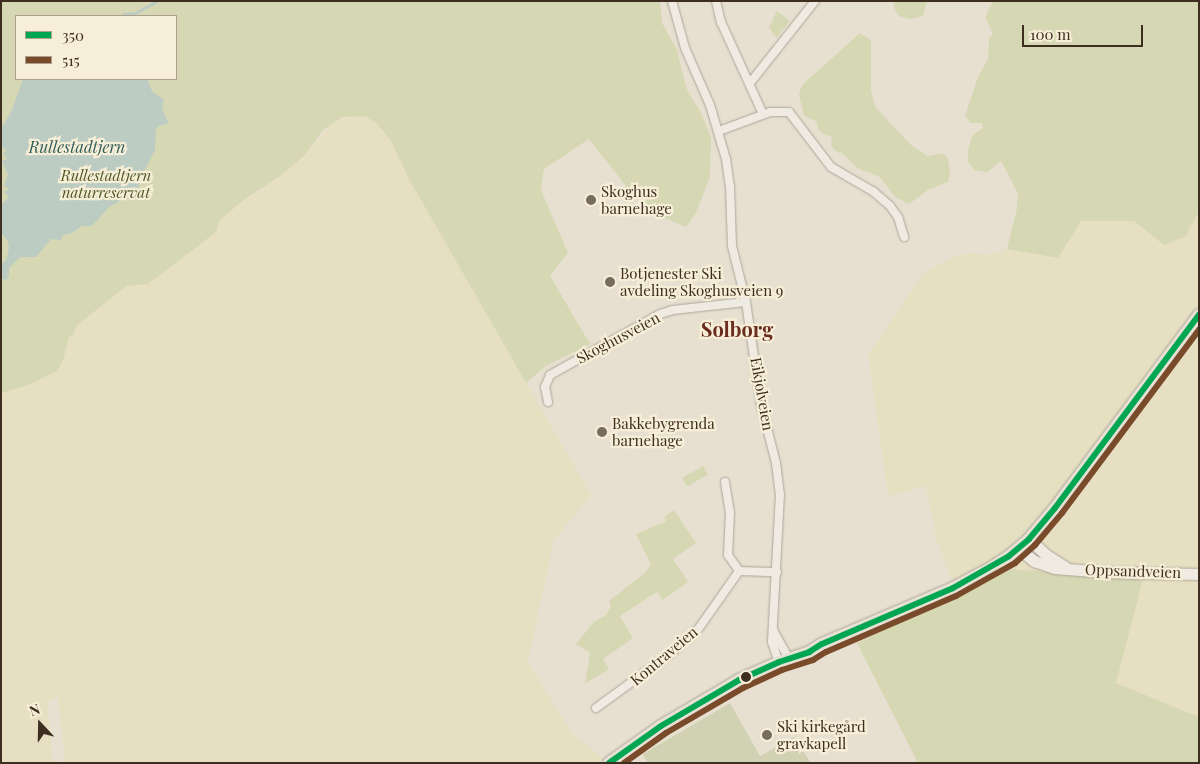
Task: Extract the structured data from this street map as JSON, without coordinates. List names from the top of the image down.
{
  "streets": {
    "main road": ["Oppsandveien"],
    "street": ["Skoghusveien", "Eikjolveien", "Kontraveien"]
  },
  "crossings": [
    ["Skoghusveien", "Eikjolveien"]
  ],
  "districts": ["Solborg"],
  "water": ["Rullestadtjern"],
  "parks": ["Rullestadtjern naturreservat"],
  "places": [
    "Skoghus barnehage",
    "Botjenester Ski avdeling Skoghusveien 9",
    "Bakkebygrenda barnehage",
    "Ski kirkegård gravkapell"
  ],
  "lines": ["transit line 350", "transit line 515"],
  "legend": ["350", "515"],
  "scale_bar": "100 m",
  "north": "top"
}
